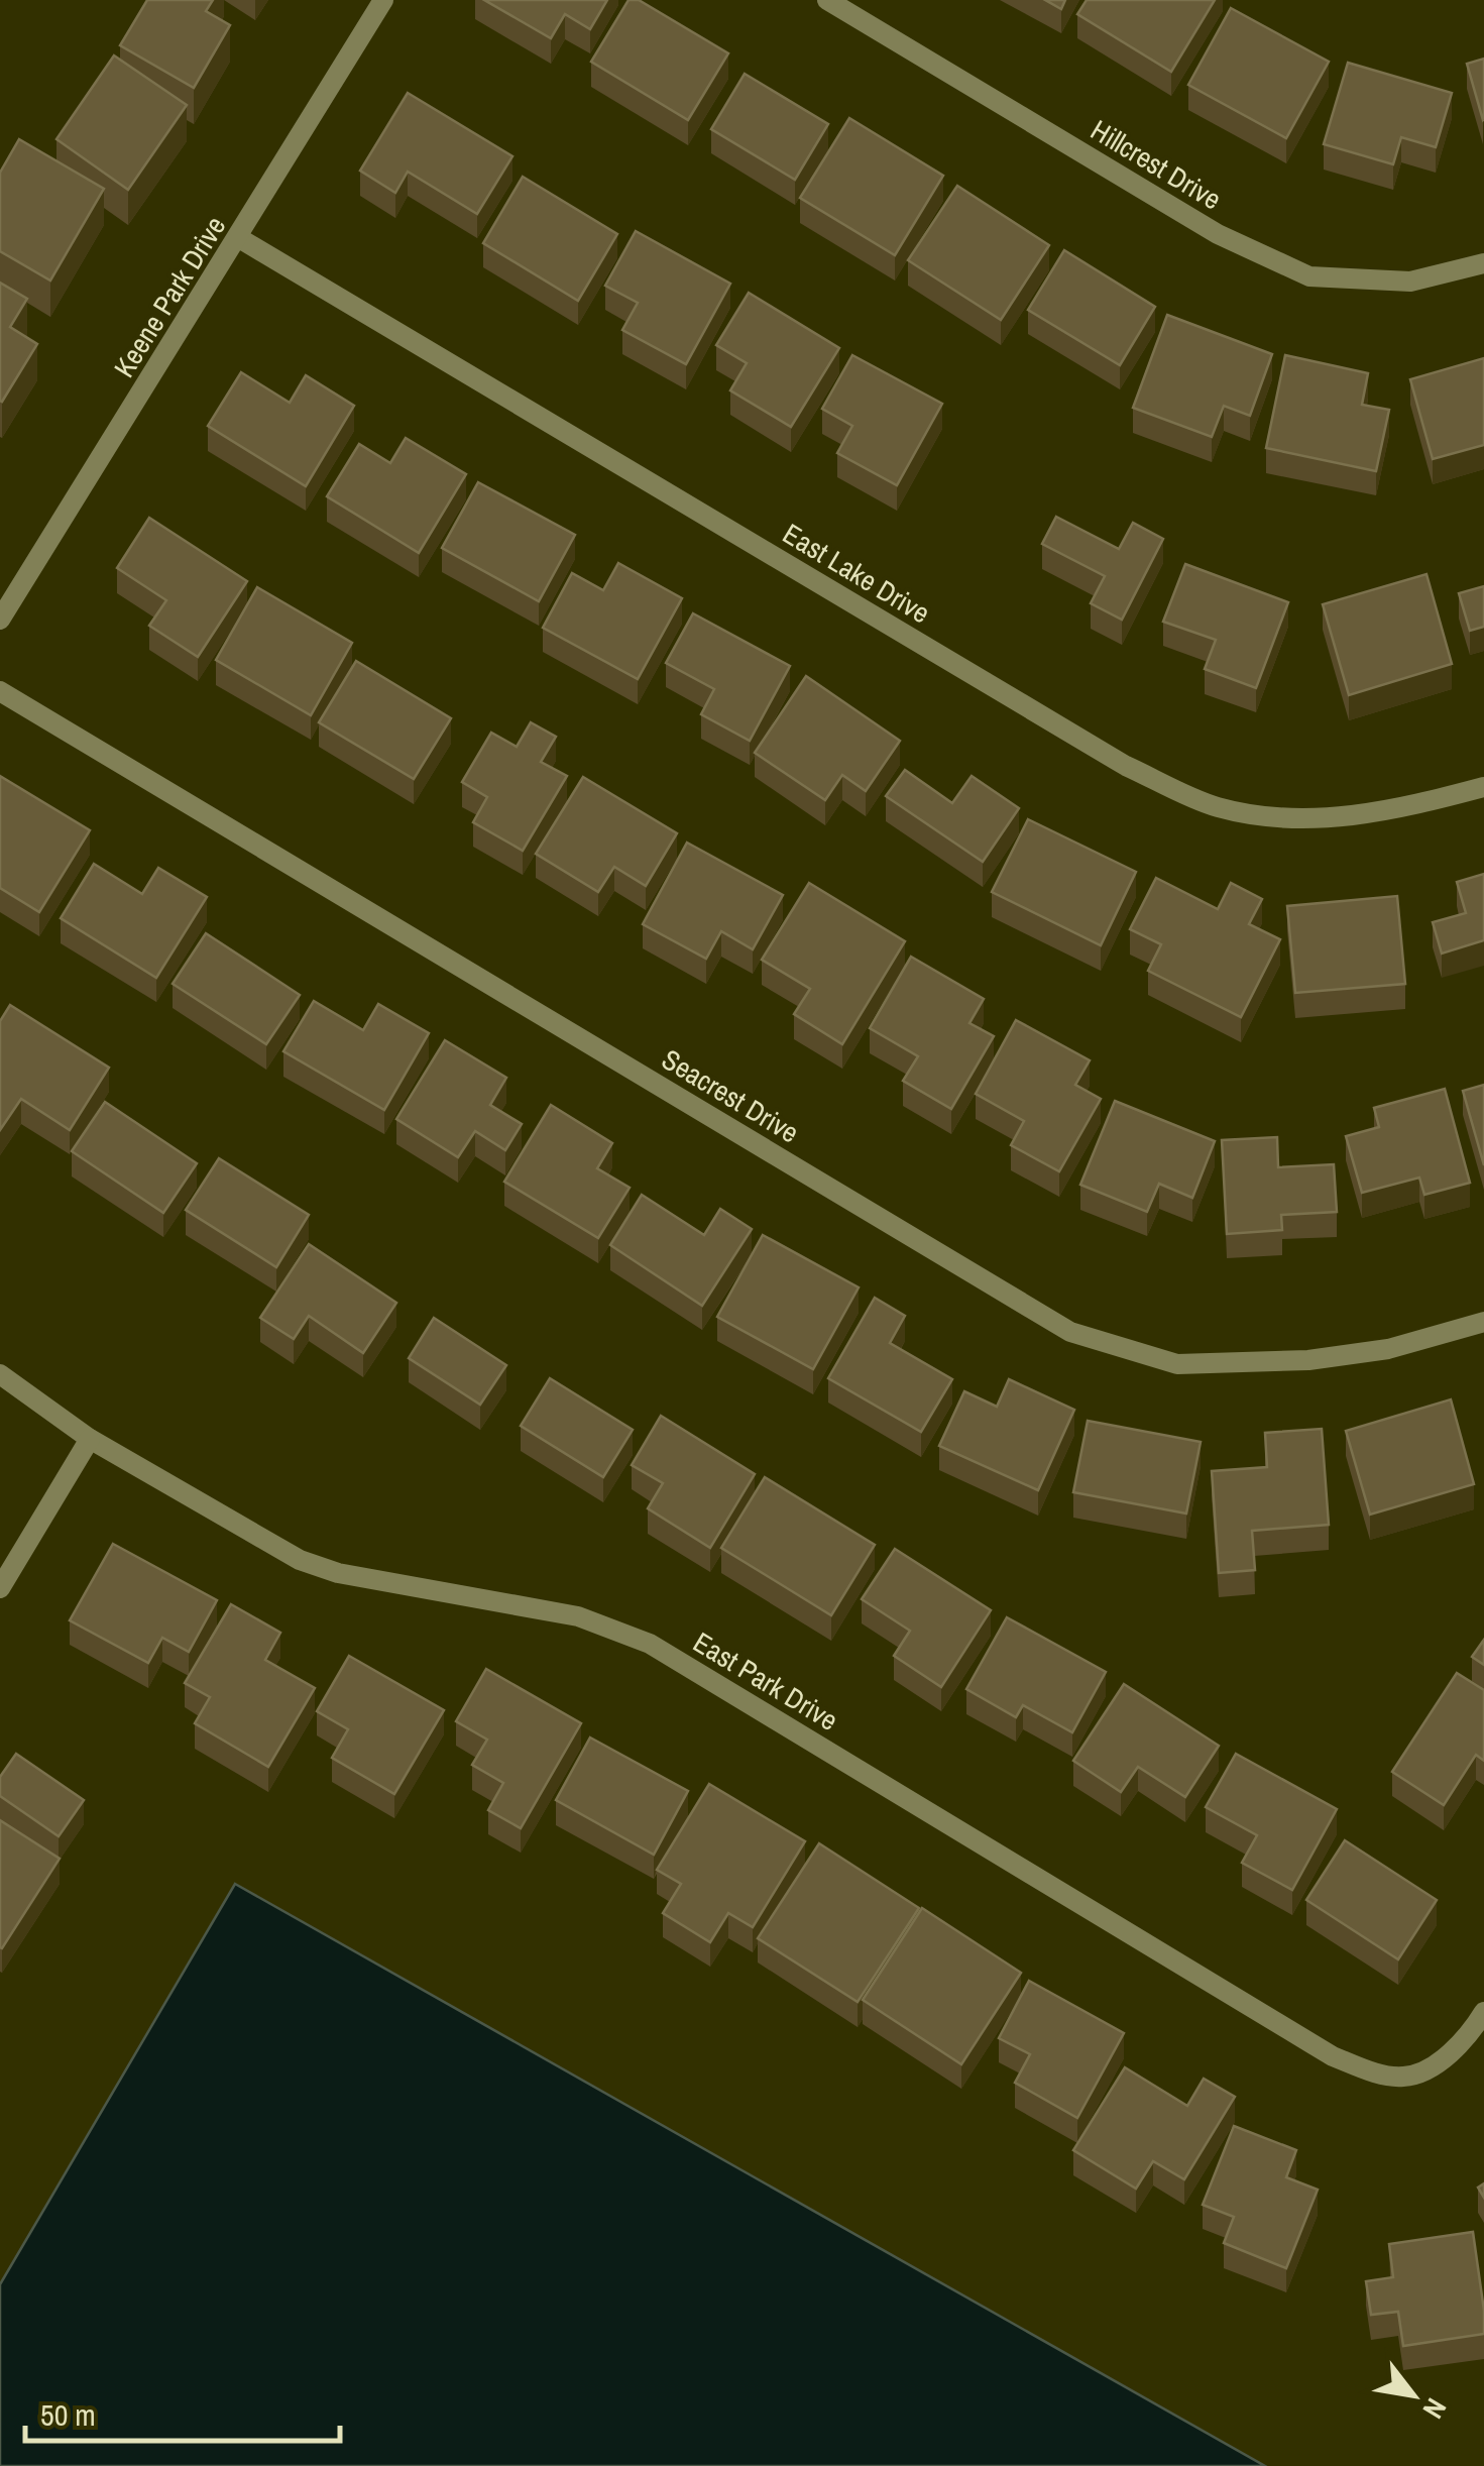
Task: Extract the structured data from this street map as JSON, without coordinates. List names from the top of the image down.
{
  "streets": {
    "street": [
      "Hillcrest Drive",
      "Keene Park Drive",
      "East Lake Drive",
      "Seacrest Drive",
      "East Park Drive"
    ]
  },
  "crossings": [
    ["Keene Park Drive", "East Lake Drive"]
  ],
  "scale_bar": "50 m",
  "north": "bottom right"
}
